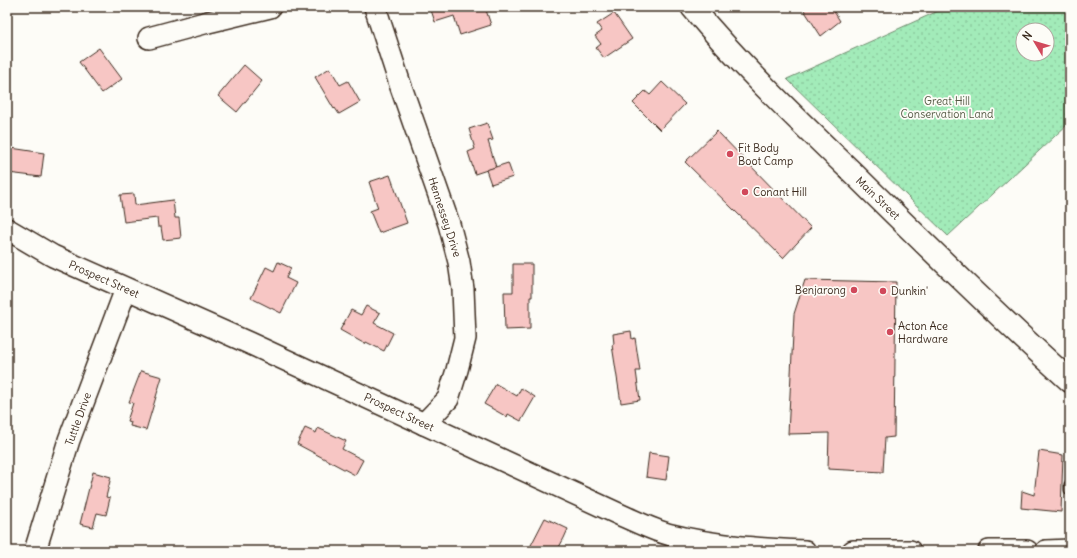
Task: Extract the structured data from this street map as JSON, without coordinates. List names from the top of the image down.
{
  "streets": {
    "main road": ["Main Street"],
    "street": ["Hennessey Drive", "Prospect Street", "Tuttle Drive"]
  },
  "crossings": [
    ["Hennessey Drive", "Prospect Street"],
    ["Prospect Street", "Tuttle Drive"]
  ],
  "parks": ["Great Hill Conservation Land"],
  "places": [
    "Fit Body Boot Camp",
    "Conant Hill",
    "Benjarong",
    "Dunkin'",
    "Acton Ace Hardware"
  ],
  "north": "top left"
}
